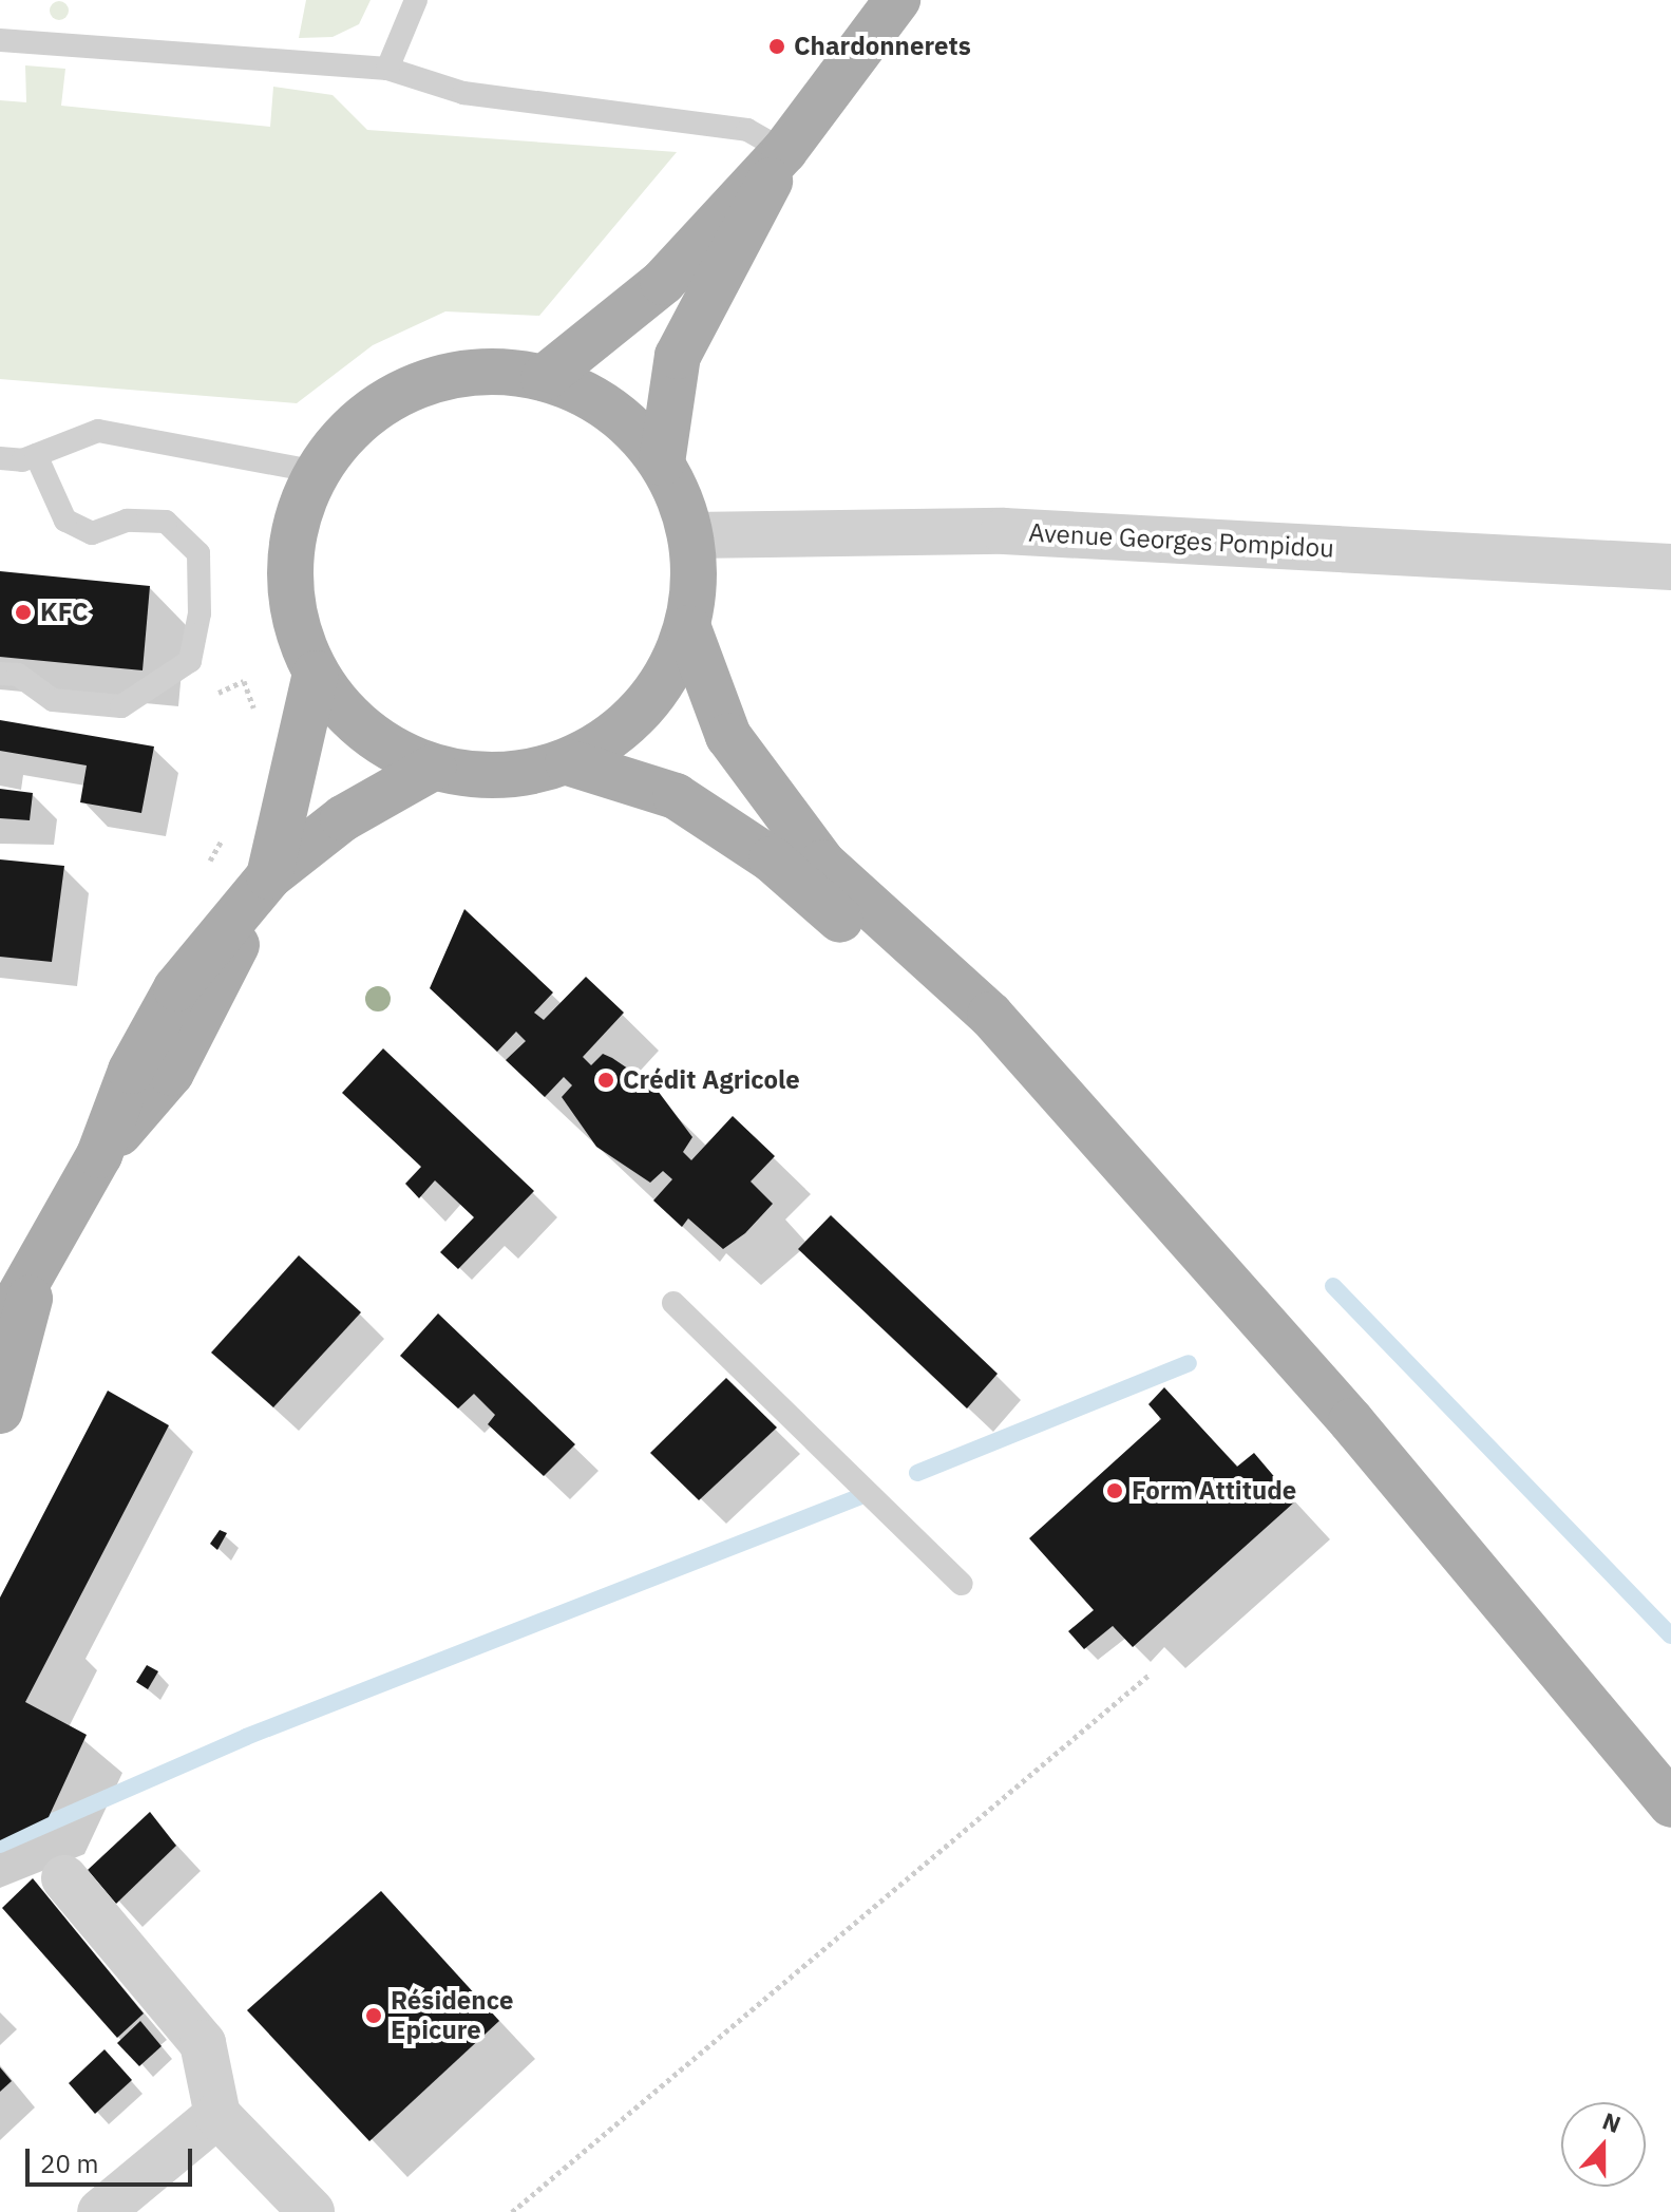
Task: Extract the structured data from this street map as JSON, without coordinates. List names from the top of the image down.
{
  "streets": {
    "street": ["Avenue Georges Pompidou"]
  },
  "places": [
    "Chardonnerets",
    "KFC",
    "Crédit Agricole",
    "Form Attitude",
    "Résidence Epicure"
  ],
  "scale_bar": "20 m",
  "north": "top"
}
